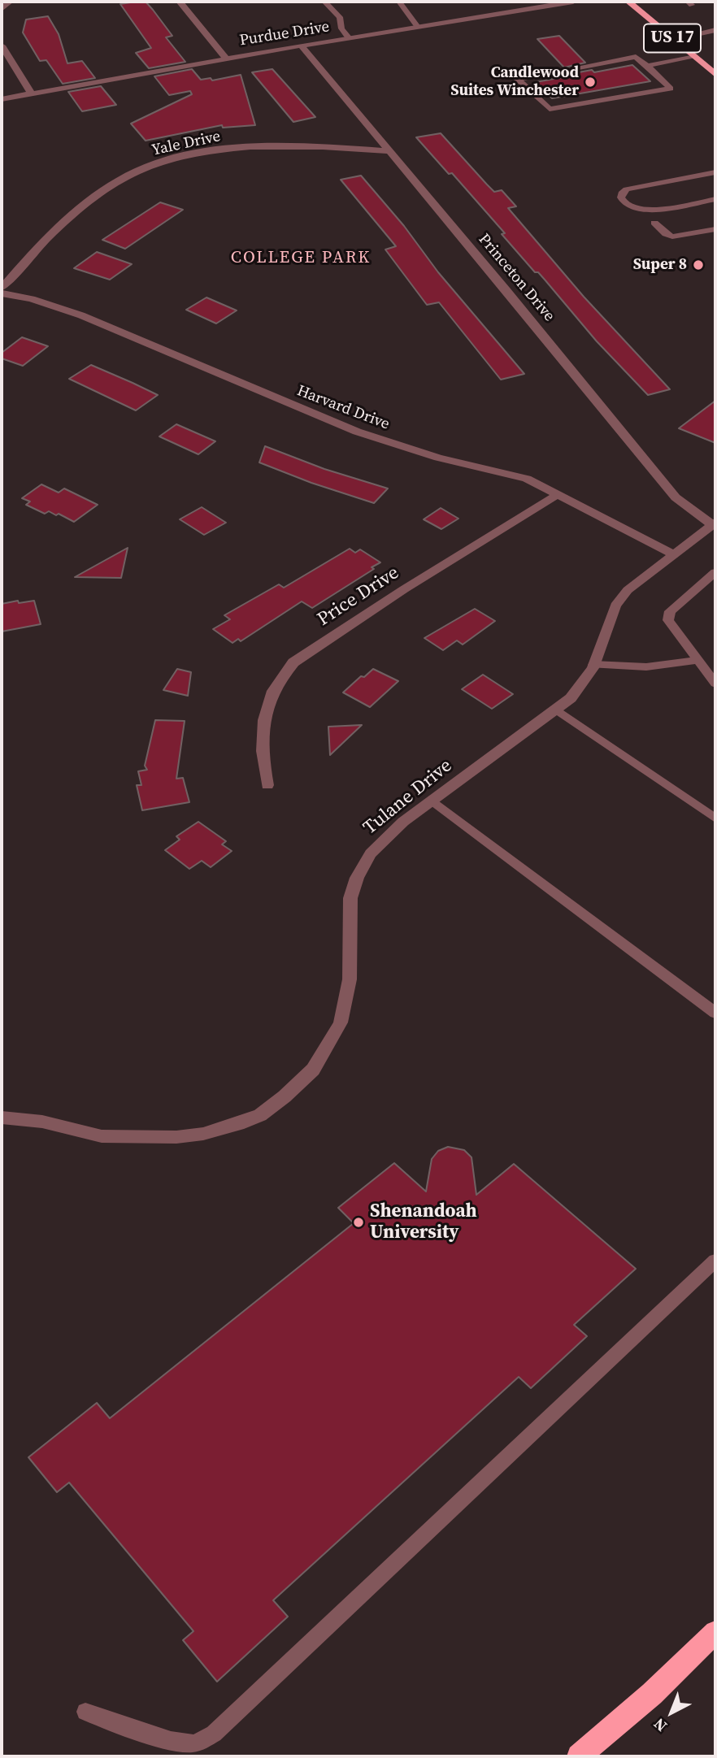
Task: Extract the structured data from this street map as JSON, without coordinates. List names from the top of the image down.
{
  "streets": {
    "highway": ["US 17"],
    "street": [
      "Purdue Drive",
      "Yale Drive",
      "Princeton Drive",
      "Harvard Drive",
      "Price Drive",
      "Tulane Drive"
    ]
  },
  "crossings": [
    ["Purdue Drive", "Princeton Drive"],
    ["Yale Drive", "Princeton Drive"],
    ["Princeton Drive", "Tulane Drive"],
    ["Harvard Drive", "Price Drive"],
    ["Harvard Drive", "Tulane Drive"]
  ],
  "districts": ["COLLEGE PARK"],
  "places": ["Candlewood Suites Winchester", "Super 8", "Shenandoah University"],
  "north": "bottom left"
}
